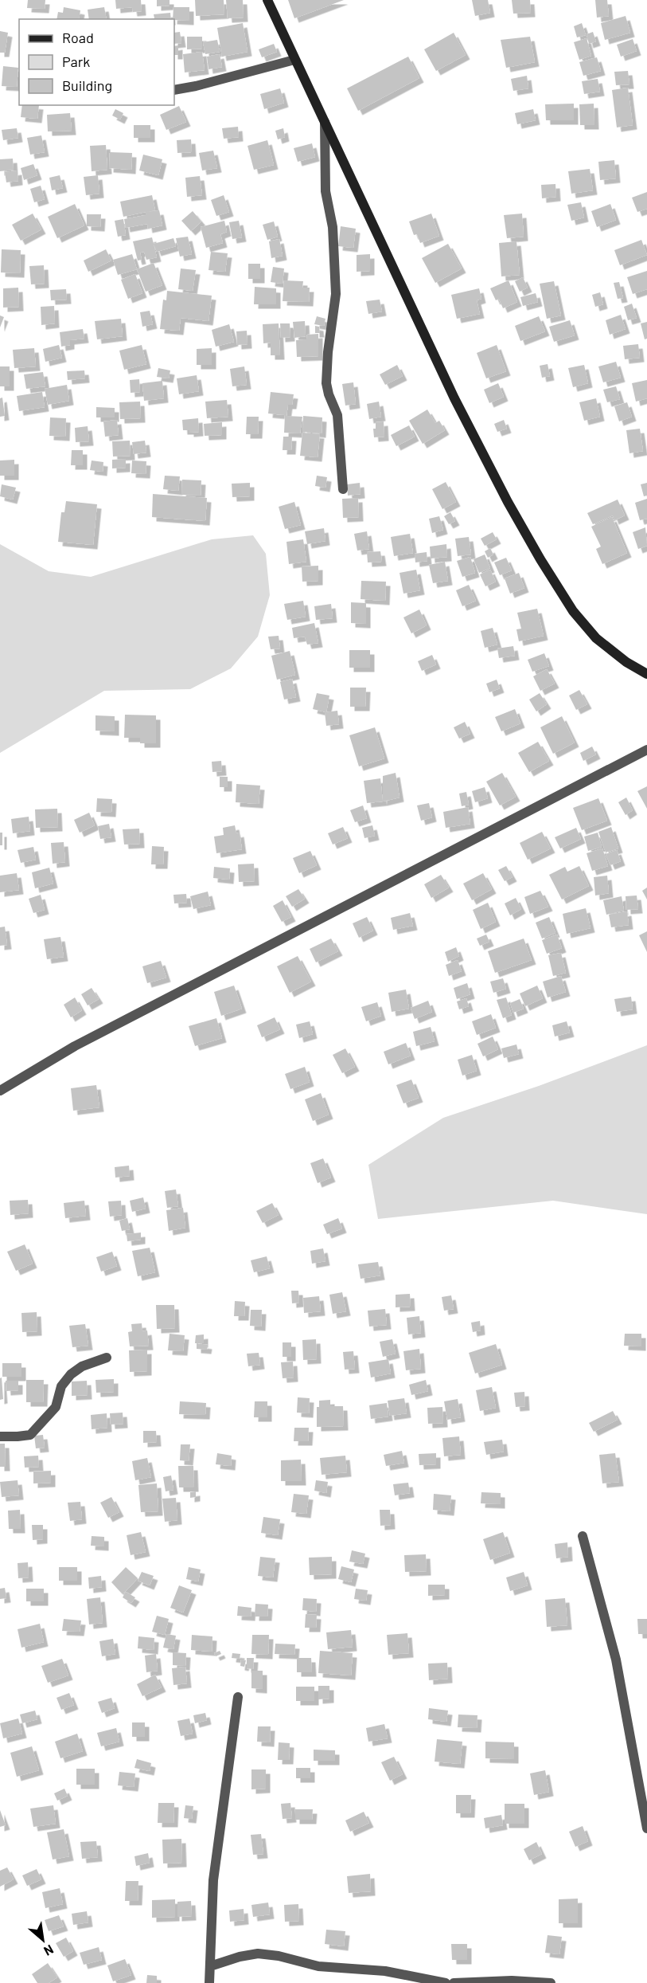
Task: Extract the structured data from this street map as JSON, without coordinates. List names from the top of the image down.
{
  "legend": ["Road", "Park", "Building"],
  "north": "bottom right"
}
